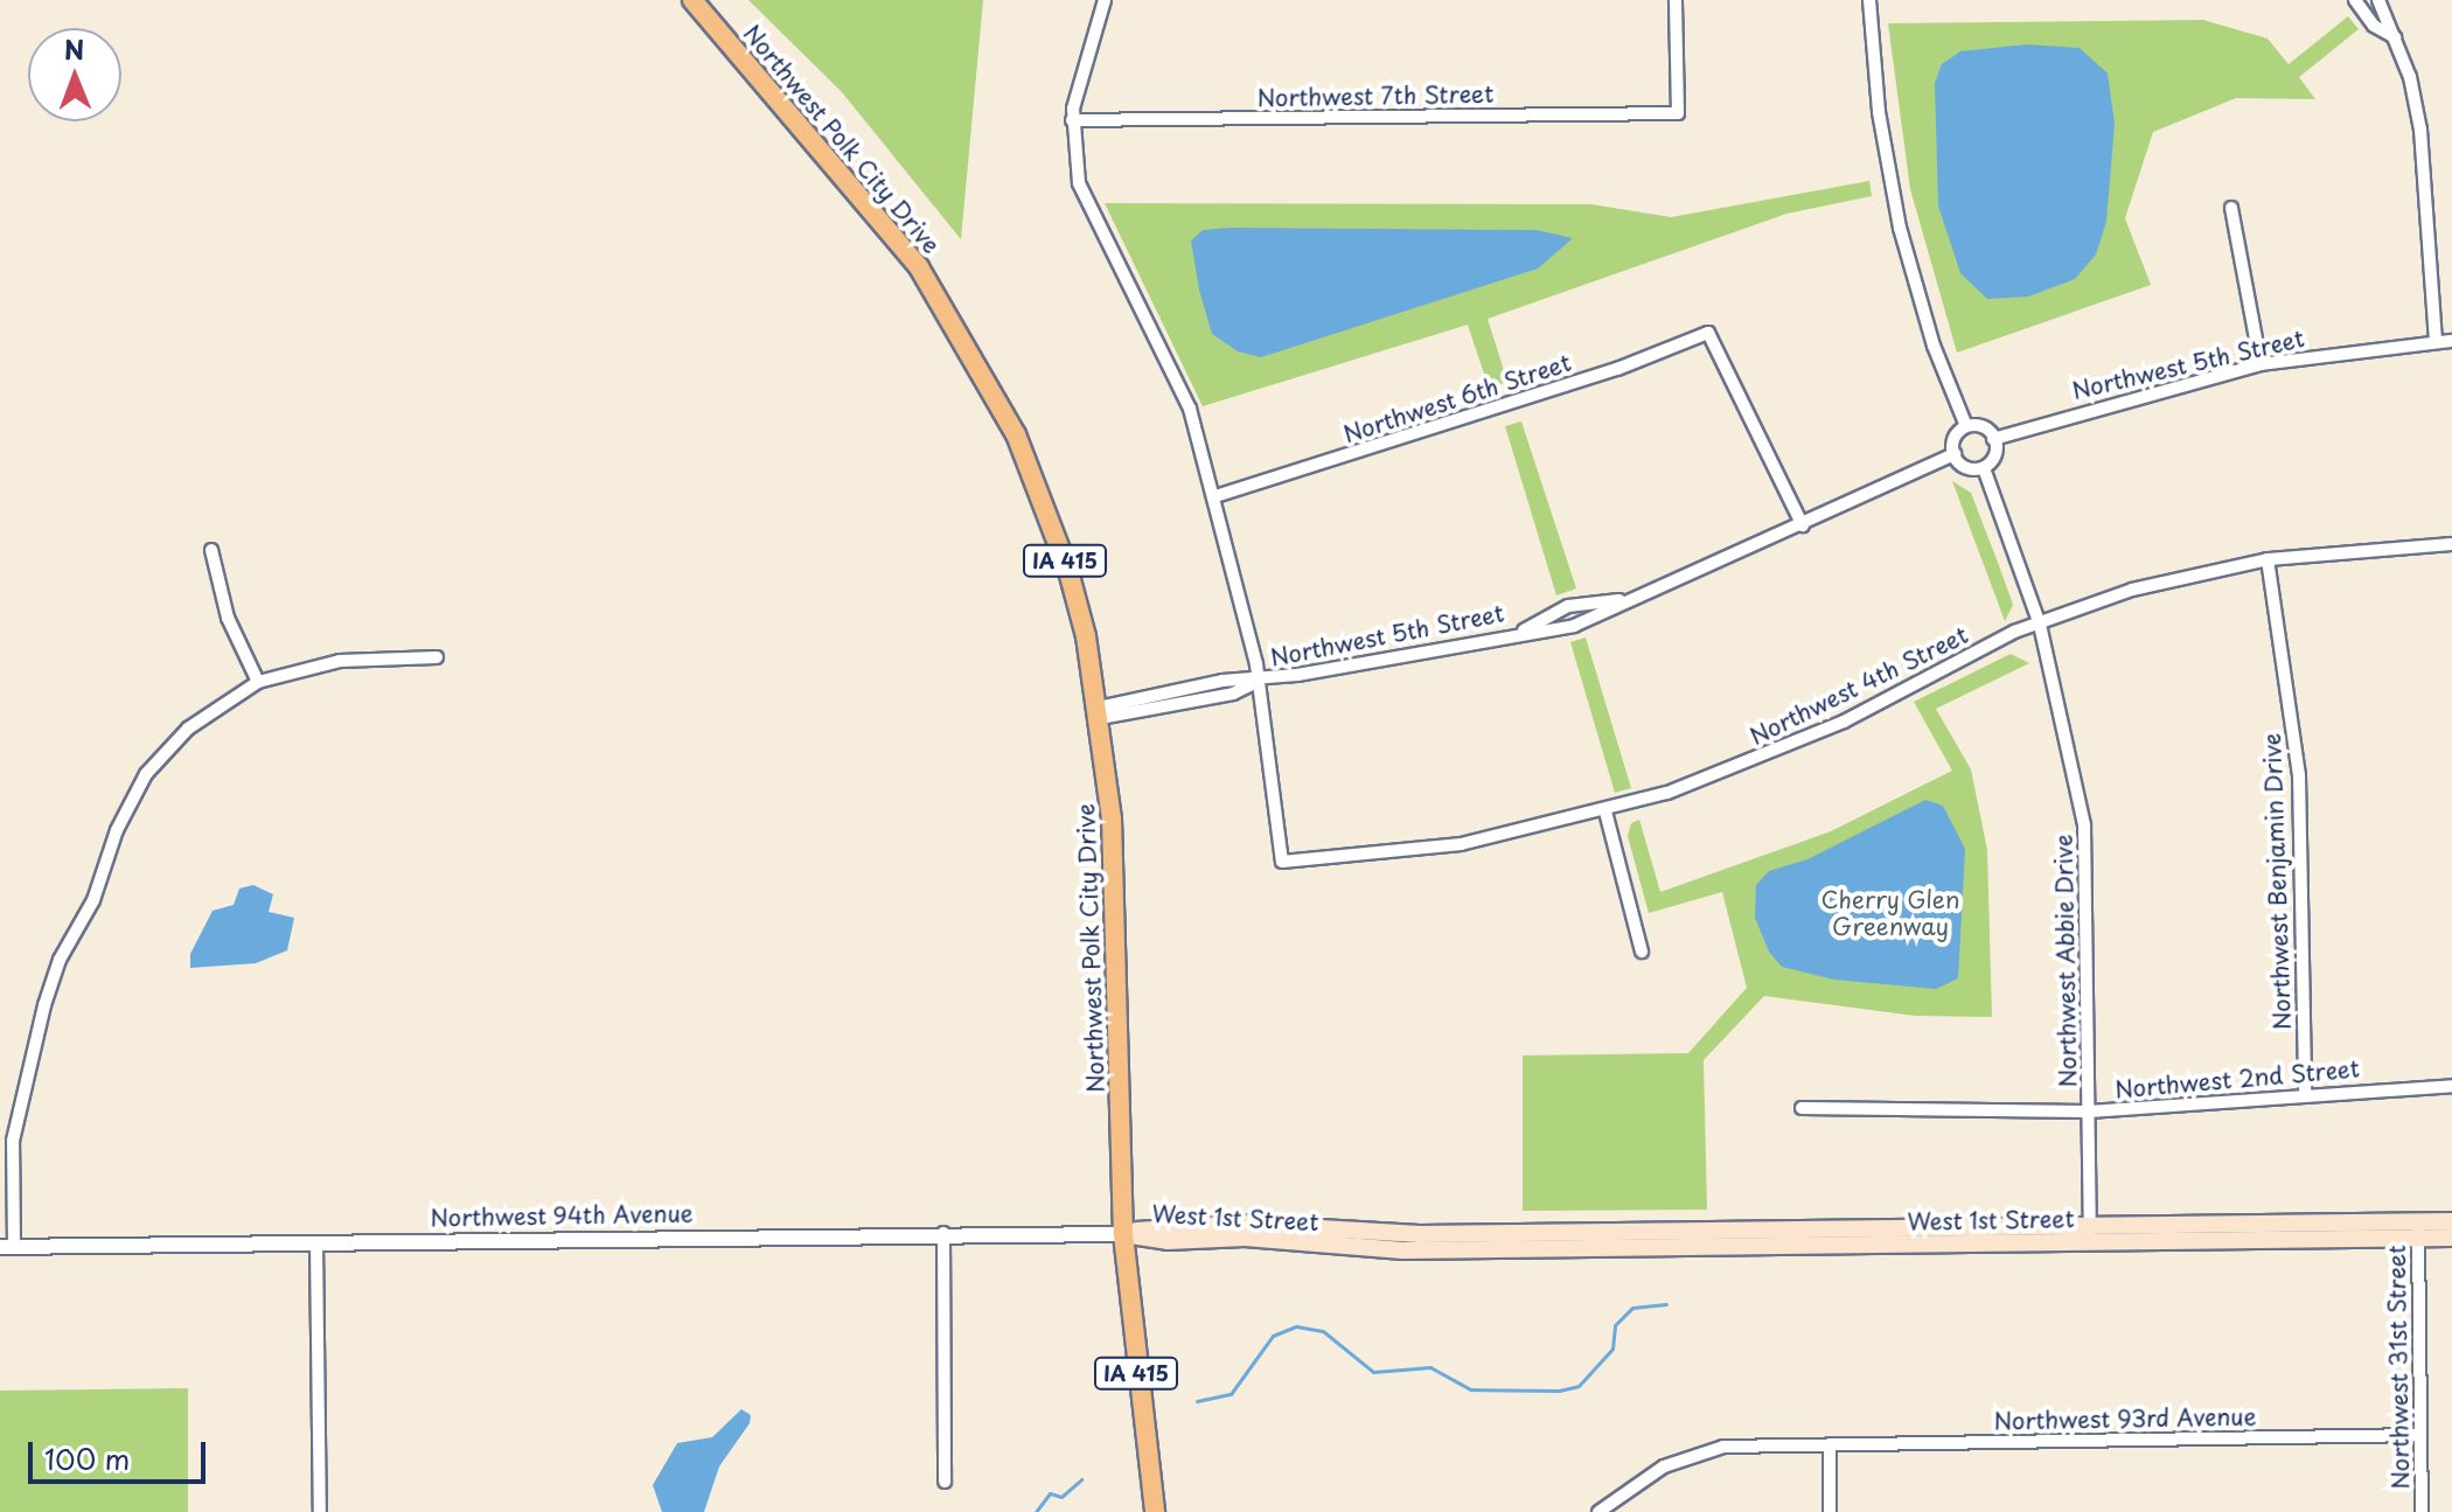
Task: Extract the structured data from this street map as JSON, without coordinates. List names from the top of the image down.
{
  "streets": {
    "main road": ["Northwest Polk City Drive", "IA 415", "West 1st Street"],
    "street": [
      "Northwest 7th Street",
      "Northwest 5th Street",
      "Northwest 6th Street",
      "Northwest 4th Street",
      "Northwest Benjamin Drive",
      "Northwest Abbie Drive",
      "Northwest 2nd Street",
      "Northwest 94th Avenue",
      "Northwest 31st Street",
      "Northwest 93rd Avenue"
    ]
  },
  "crossings": [
    ["Northwest Polk City Drive", "Northwest 5th Street"],
    ["Northwest Polk City Drive", "Northwest 94th Avenue"],
    ["Northwest Polk City Drive", "West 1st Street"],
    ["Northwest 5th Street", "Northwest 6th Street"],
    ["Northwest 5th Street", "Northwest 4th Street"],
    ["Northwest 5th Street", "Northwest Abbie Drive"],
    ["Northwest 4th Street", "Northwest Benjamin Drive"],
    ["Northwest 4th Street", "Northwest Abbie Drive"],
    ["Northwest Benjamin Drive", "Northwest 2nd Street"],
    ["Northwest Abbie Drive", "Northwest 2nd Street"],
    ["Northwest Abbie Drive", "West 1st Street"],
    ["Northwest 94th Avenue", "West 1st Street"],
    ["West 1st Street", "Northwest 31st Street"],
    ["Northwest 31st Street", "Northwest 93rd Avenue"]
  ],
  "parks": ["Cherry Glen Greenway"],
  "scale_bar": "100 m",
  "north": "top"
}
